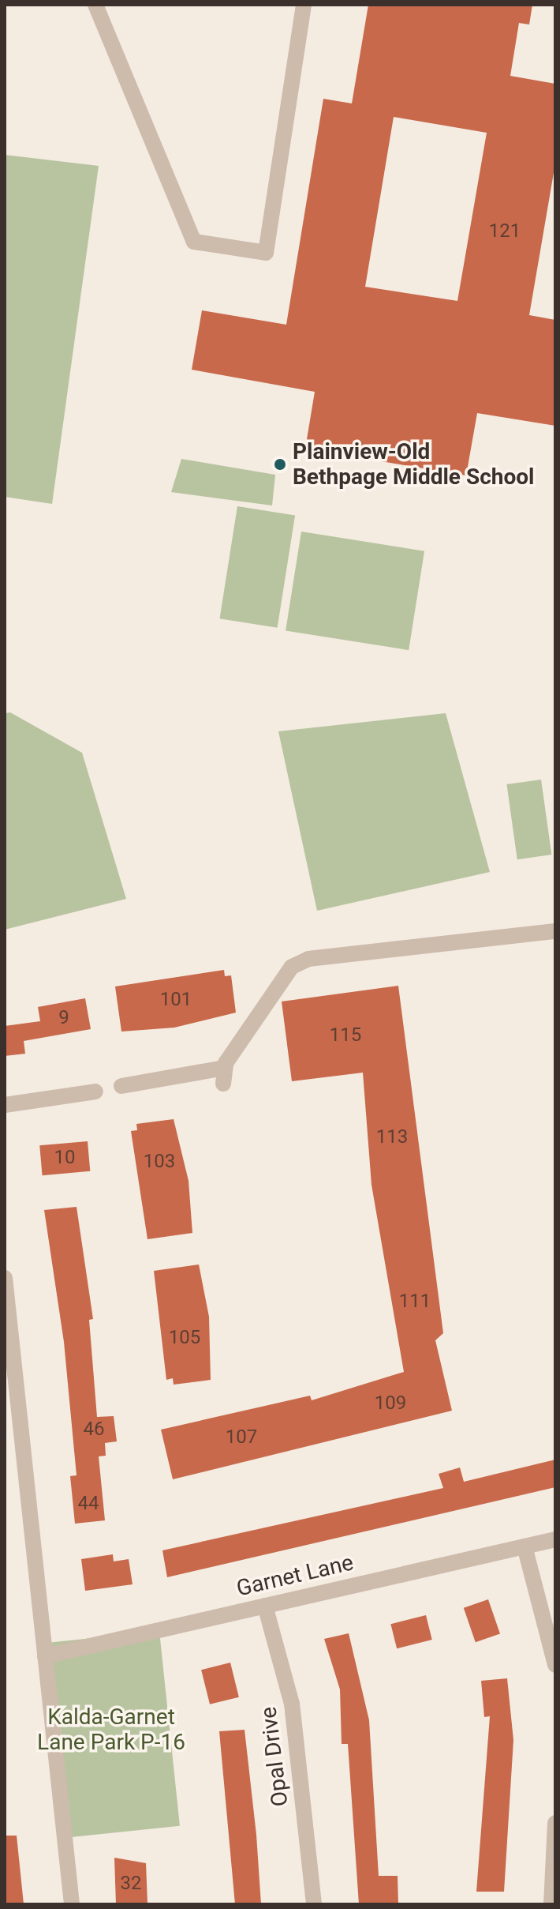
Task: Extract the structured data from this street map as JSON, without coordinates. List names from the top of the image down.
{
  "streets": {
    "street": ["Garnet Lane", "Opal Drive"]
  },
  "crossings": [
    ["Garnet Lane", "Opal Drive"]
  ],
  "parks": ["Kalda-Garnet Lane Park P-16"],
  "places": ["Plainview-Old Bethpage Middle School"],
  "house_numbers": [
    "121",
    "101",
    "9",
    "115",
    "113",
    "10",
    "103",
    "111",
    "105",
    "109",
    "46",
    "107",
    "44",
    "32"
  ]
}
